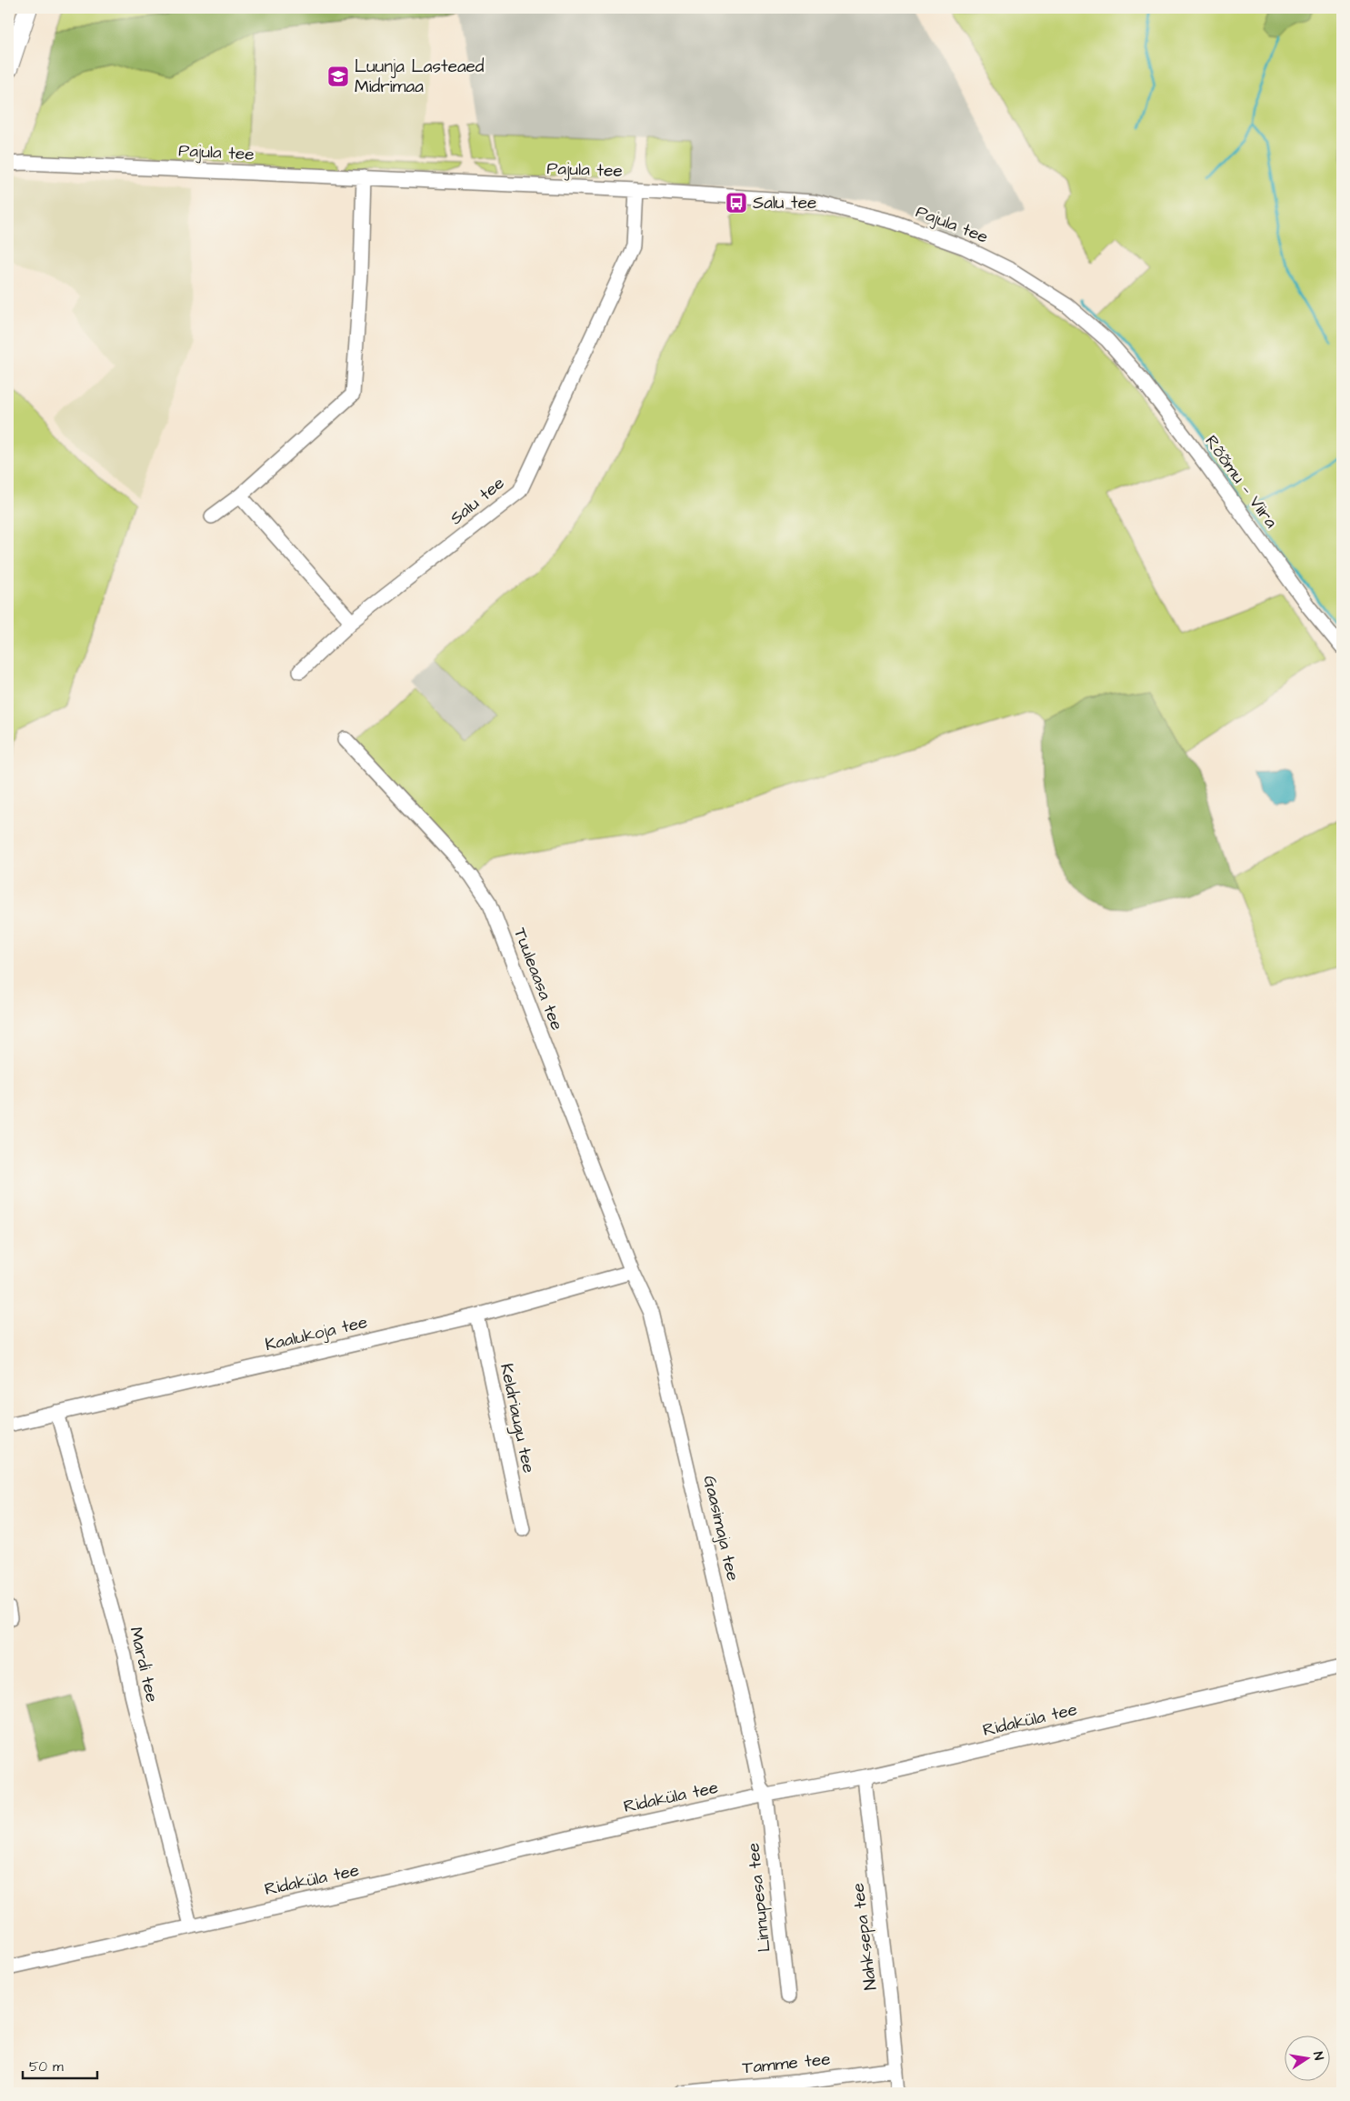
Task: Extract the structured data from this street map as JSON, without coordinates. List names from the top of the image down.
{
  "streets": {
    "street": [
      "Pajula tee",
      "Rõõmu — Viira",
      "Salu tee",
      "Tuuleaasa tee",
      "Kaalukoja tee",
      "Keldriaugu tee",
      "Gaasimaja tee",
      "Mardi tee",
      "Ridaküla tee",
      "Linnupesa tee",
      "Nahksepa tee",
      "Tamme tee"
    ]
  },
  "crossings": [
    ["Pajula tee", "Rõõmu — Viira"],
    ["Pajula tee", "Salu tee"],
    ["Tuuleaasa tee", "Kaalukoja tee"],
    ["Tuuleaasa tee", "Gaasimaja tee"],
    ["Kaalukoja tee", "Keldriaugu tee"],
    ["Kaalukoja tee", "Gaasimaja tee"],
    ["Kaalukoja tee", "Mardi tee"],
    ["Gaasimaja tee", "Ridaküla tee"],
    ["Gaasimaja tee", "Linnupesa tee"],
    ["Mardi tee", "Ridaküla tee"],
    ["Ridaküla tee", "Linnupesa tee"],
    ["Ridaküla tee", "Nahksepa tee"],
    ["Nahksepa tee", "Tamme tee"]
  ],
  "places": {
    "school or university": ["Luunja Lasteaed Midrimaa"],
    "bus stop": ["Salu tee"]
  },
  "scale_bar": "50 m",
  "north": "right"
}
